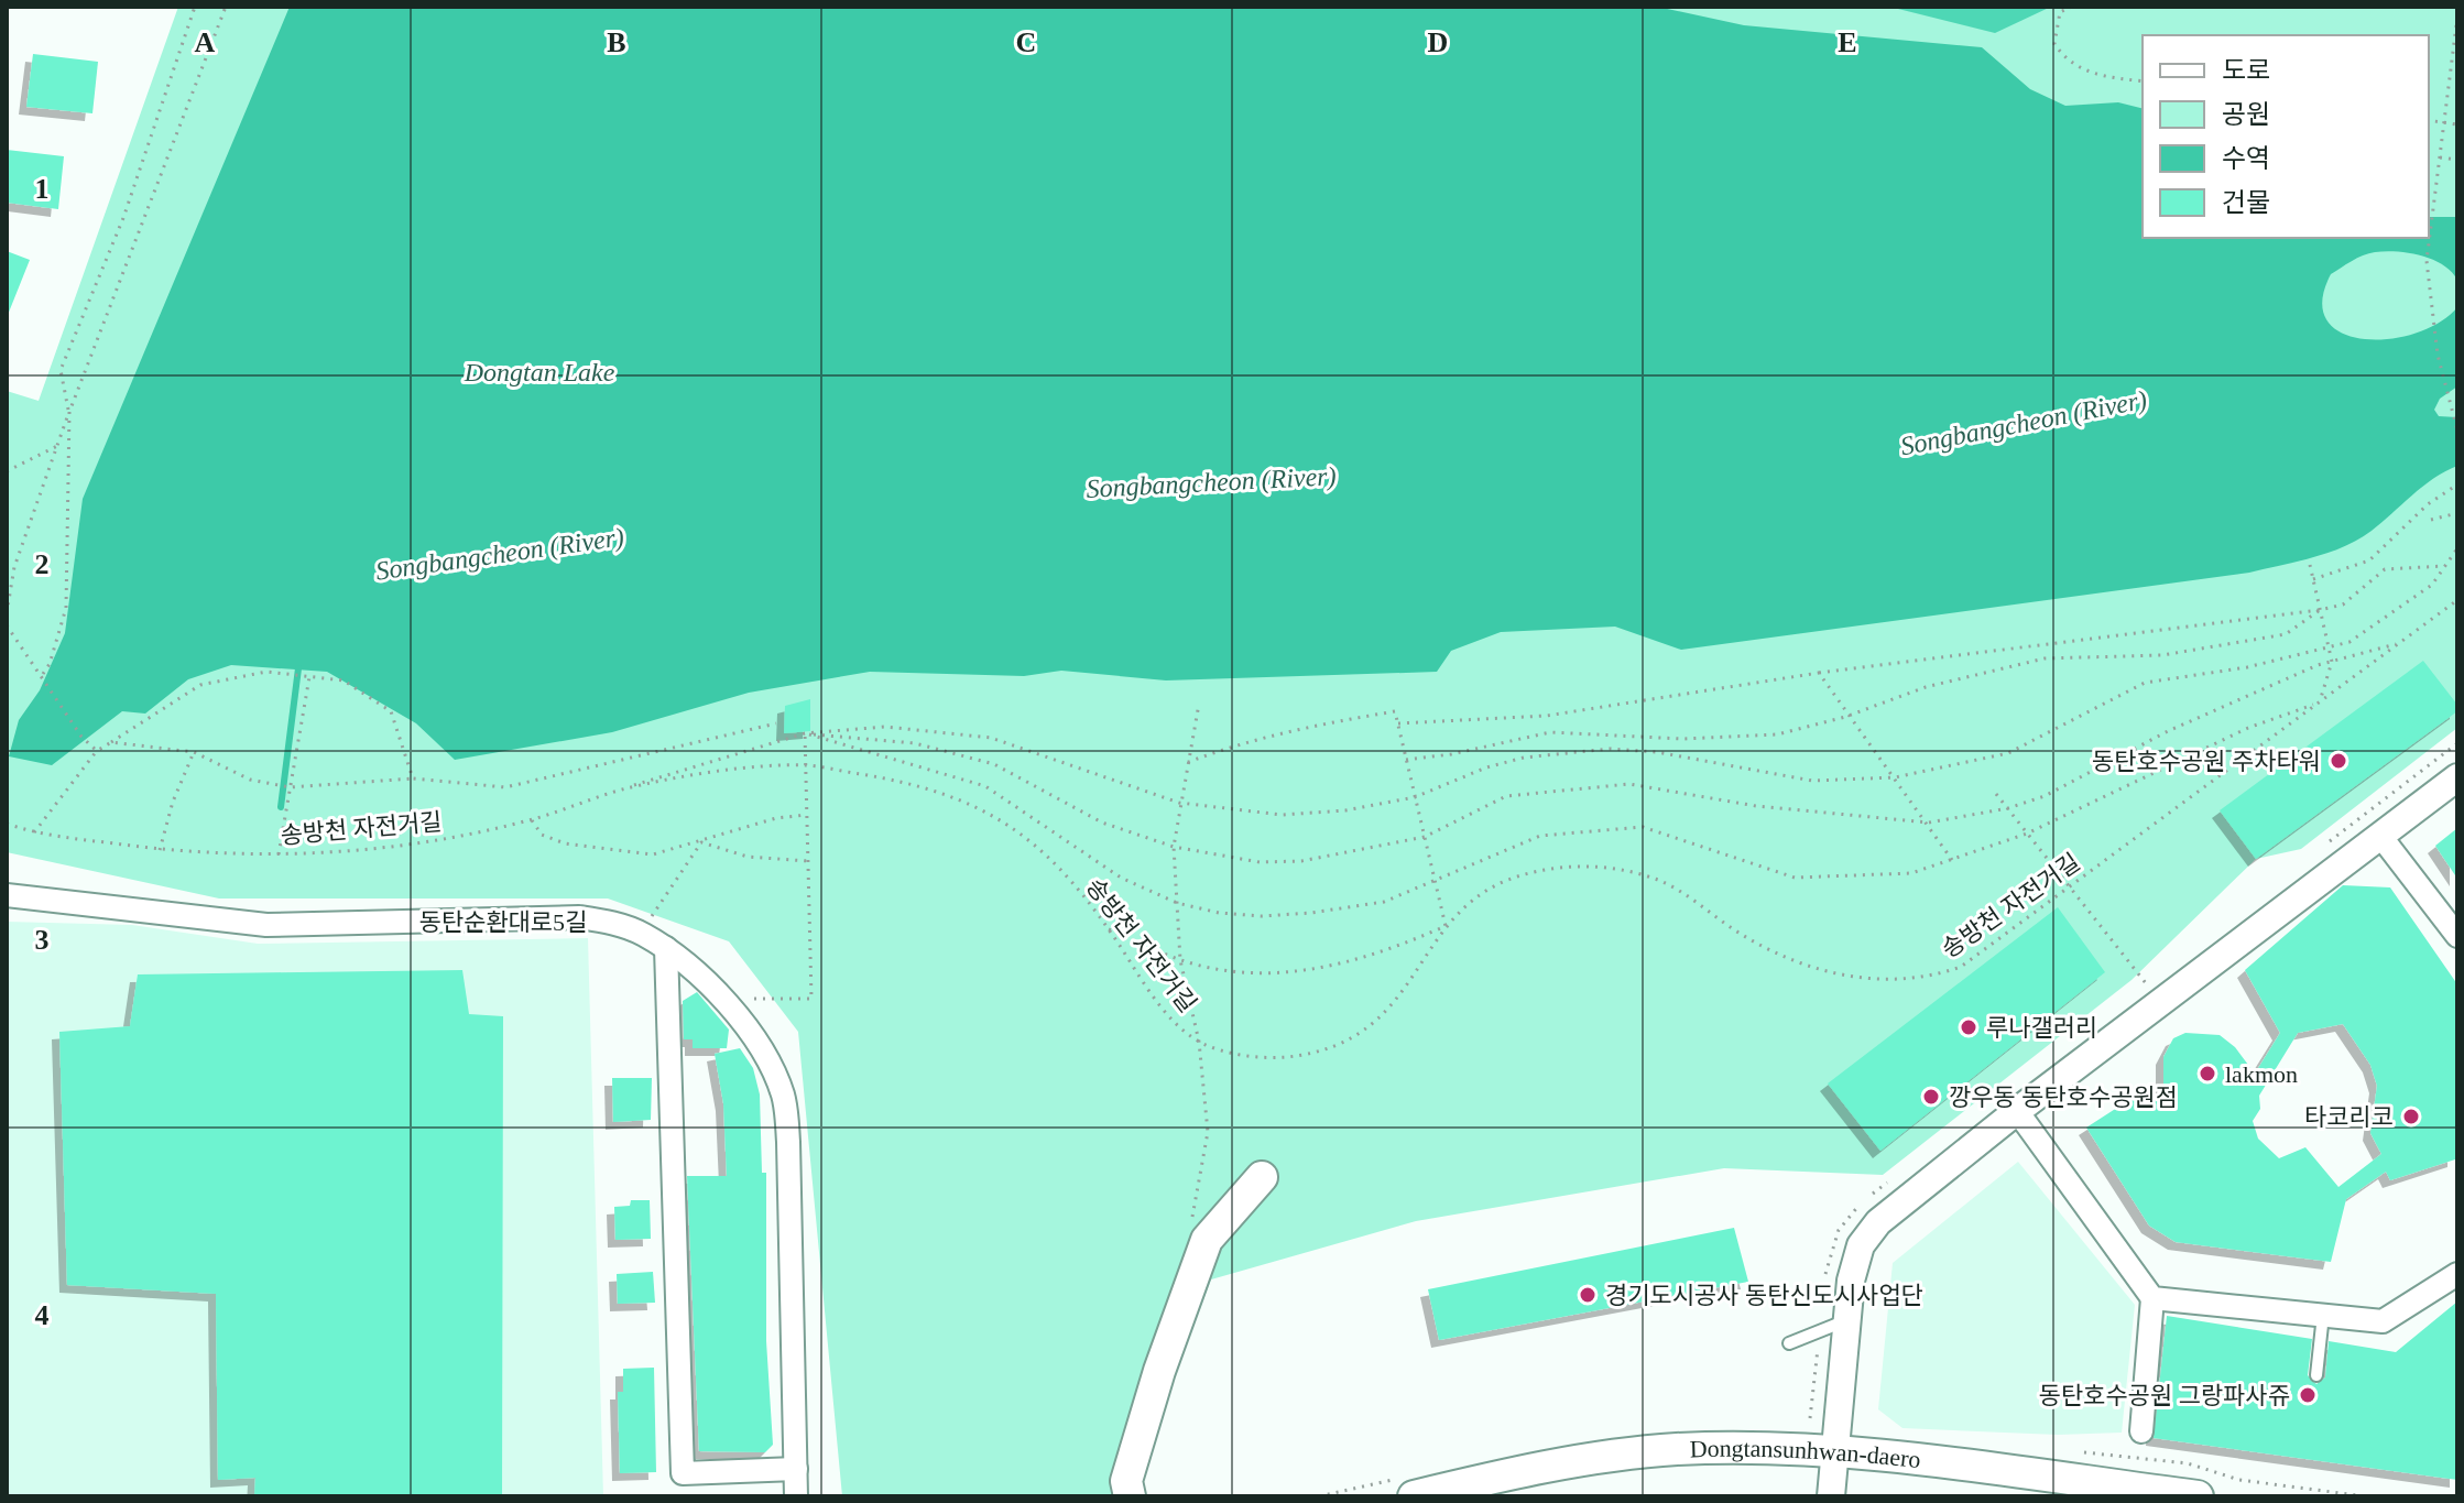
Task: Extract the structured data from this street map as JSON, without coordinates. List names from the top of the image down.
{
  "streets": {
    "main road": ["Dongtansunhwan-daero"],
    "street": ["동탄순환대로5길"],
    "path": ["송방천 자전거길"]
  },
  "water": ["Dongtan Lake", "Songbangcheon (River)"],
  "places": [
    "동탄호수공원 주차타워",
    "루나갤러리",
    "lakmon",
    "깡우동 동탄호수공원점",
    "타코리코",
    "경기도시공사 동탄신도시사업단",
    "동탄호수공원 그랑파사쥬"
  ],
  "legend": [
    "도로",
    "공원",
    "수역",
    "건물"
  ],
  "grid": {
    "columns": [
      "A",
      "B",
      "C",
      "D",
      "E"
    ],
    "rows": [
      "1",
      "2",
      "3",
      "4"
    ]
  }
}
